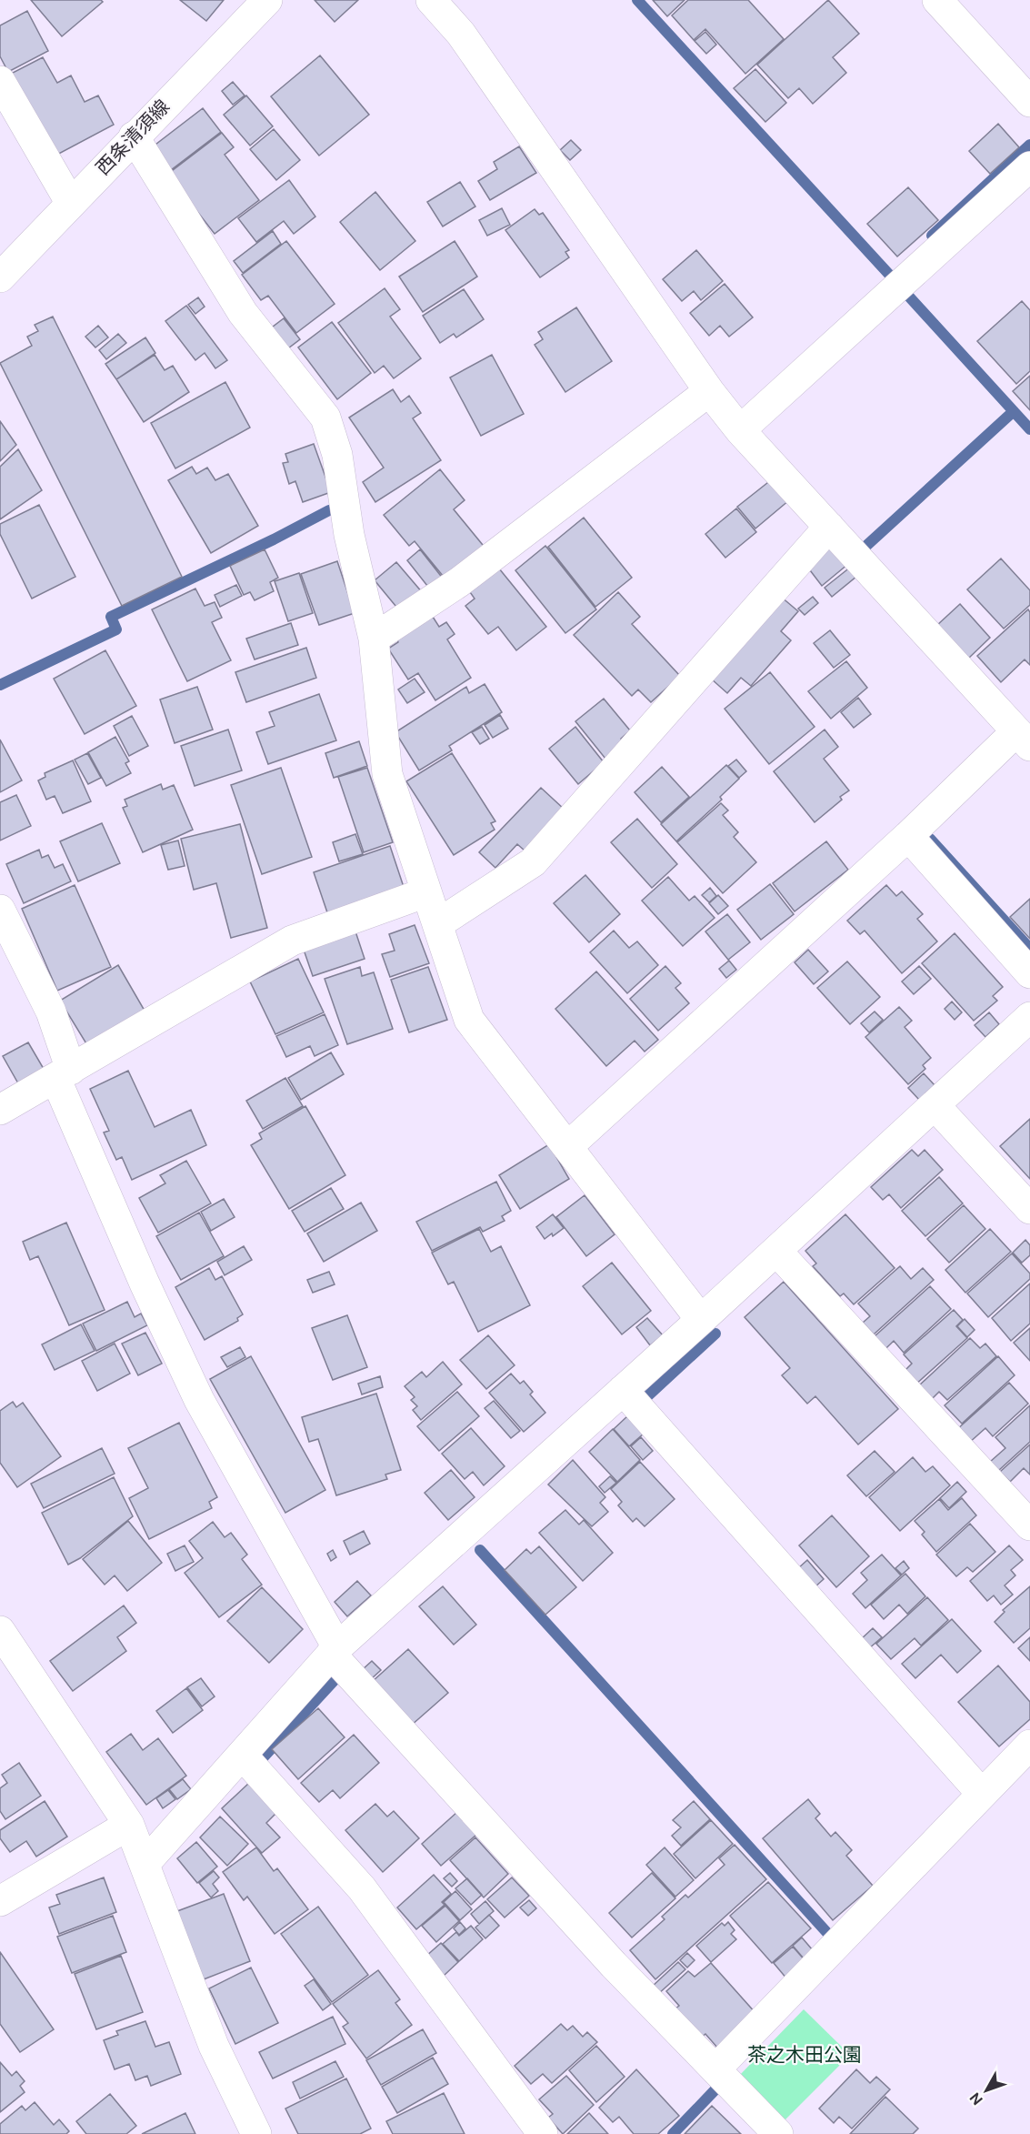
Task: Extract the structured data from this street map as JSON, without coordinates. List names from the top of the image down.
{
  "streets": {
    "street": ["西条清須線"]
  },
  "parks": ["茶之木田公園"],
  "north": "bottom left"
}
